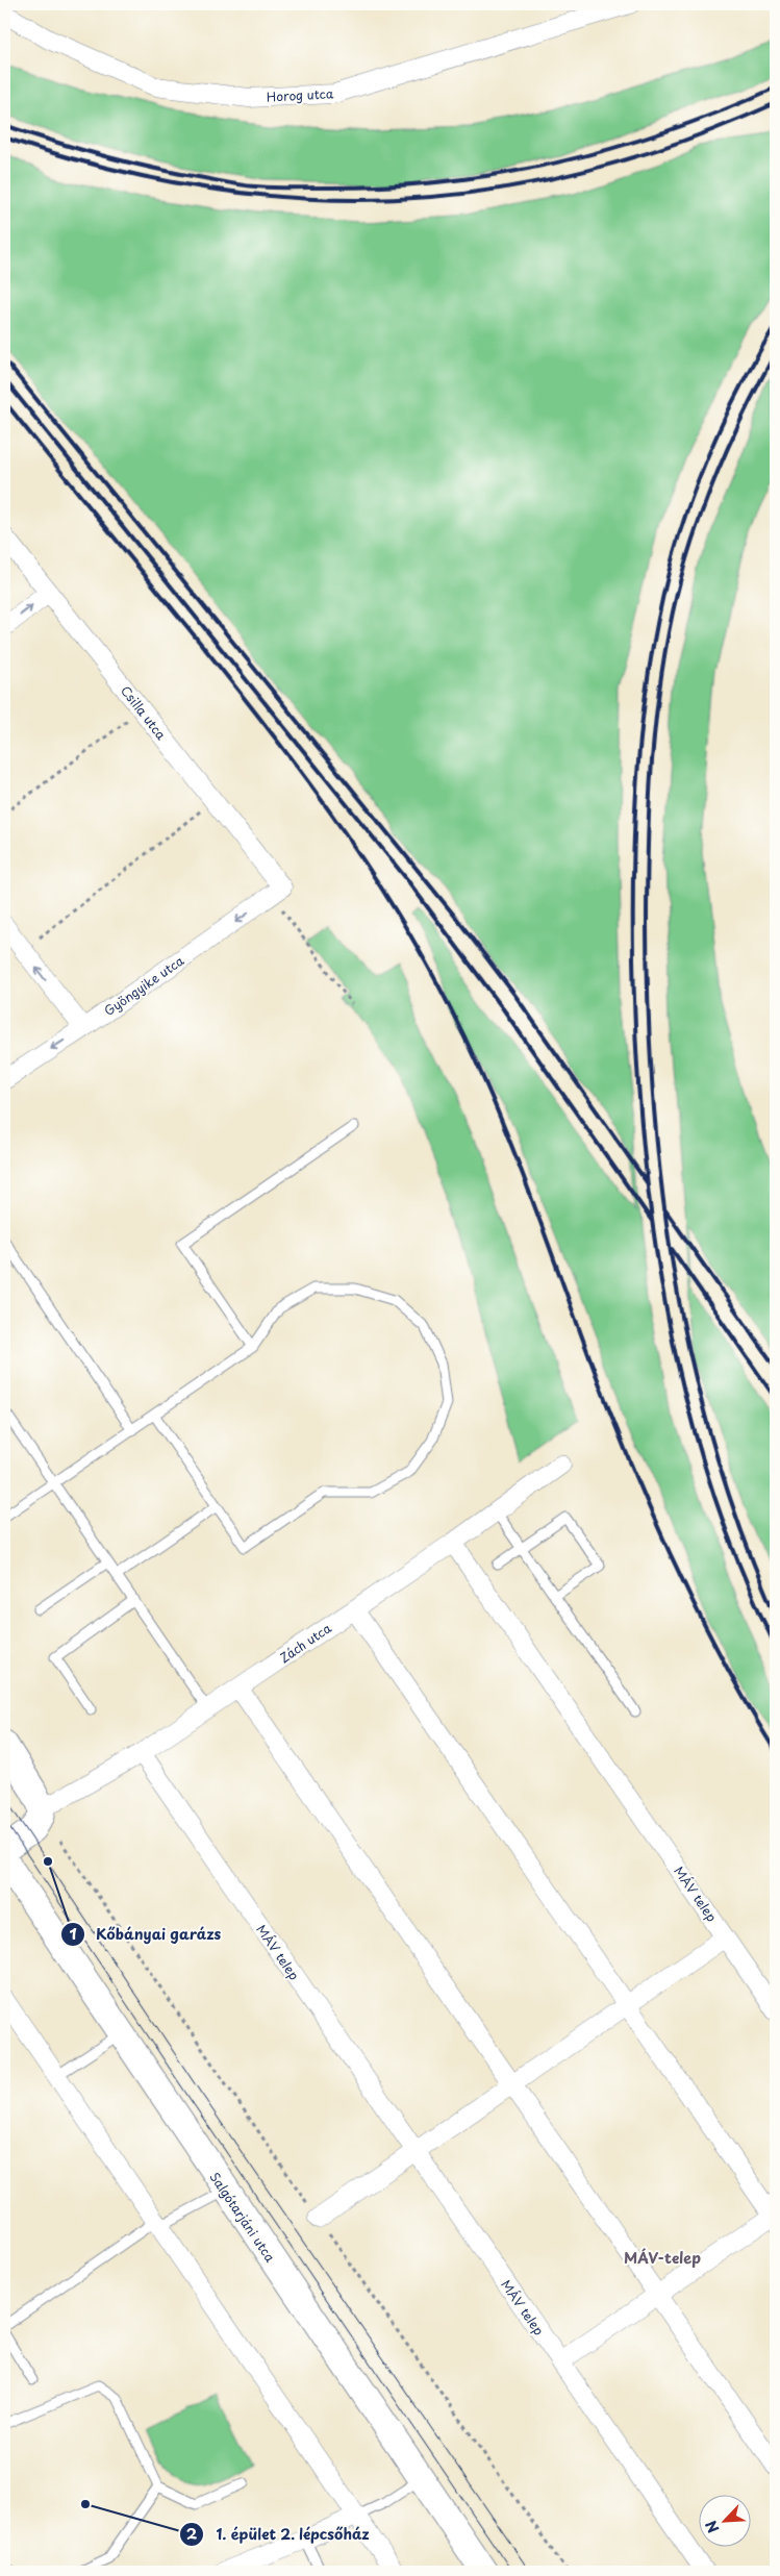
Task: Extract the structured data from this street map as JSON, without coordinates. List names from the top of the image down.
{
  "streets": {
    "street": [
      "Horog utca",
      "Csilla utca",
      "Gyöngyike utca",
      "Zách utca",
      "MÁV telep",
      "Salgótarjáni utca"
    ]
  },
  "crossings": [
    ["Csilla utca", "Gyöngyike utca"],
    ["Zách utca", "MÁV telep"]
  ],
  "one_way": ["Gyöngyike utca"],
  "districts": ["MÁV-telep"],
  "places": ["Kőbányai garázs", "1. épület 2. lépcsőház"],
  "north": "bottom left"
}
